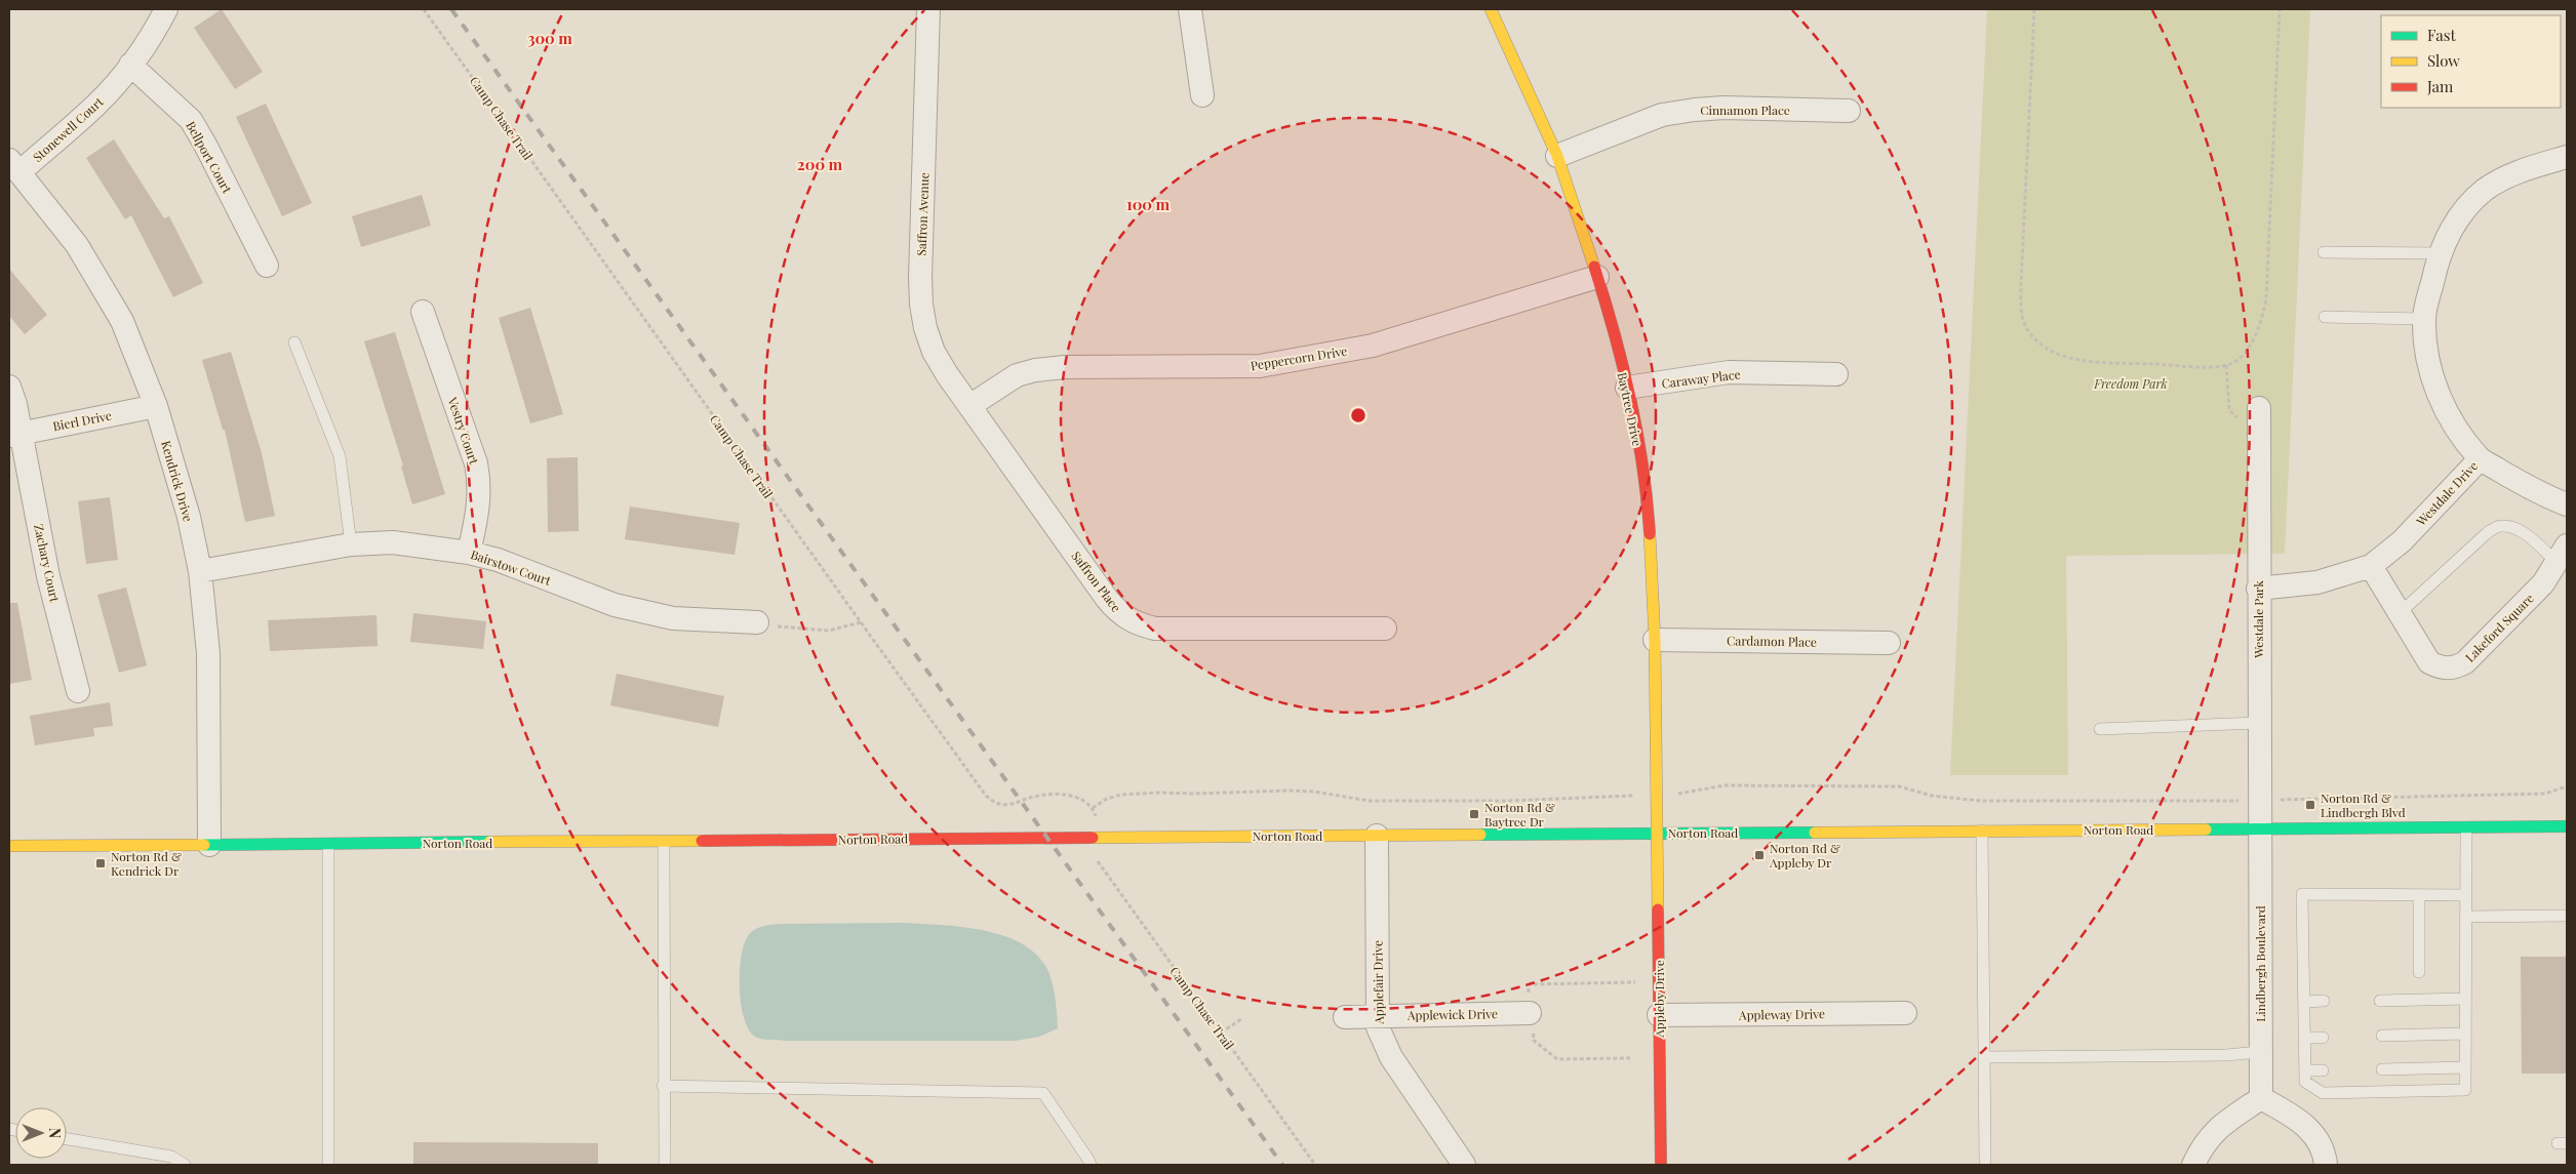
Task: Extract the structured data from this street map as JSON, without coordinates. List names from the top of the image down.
{
  "streets": {
    "main road": ["Baytree Drive", "Norton Road", "Appleby Drive"],
    "street": [
      "Cinnamon Place",
      "Stonewell Court",
      "Bellport Court",
      "Saffron Avenue",
      "Peppercorn Drive",
      "Caraway Place",
      "Bierl Drive",
      "Vestry Court",
      "Kendrick Drive",
      "Westdale Drive",
      "Zachary Court",
      "Bairstow Court",
      "Saffron Place",
      "Westdale Park",
      "Lakeford Square",
      "Cardamon Place",
      "Lindbergh Boulevard",
      "Applefair Drive",
      "Applewick Drive",
      "Appleway Drive"
    ],
    "path": ["Camp Chase Trail"]
  },
  "crossings": [
    ["Cinnamon Place", "Baytree Drive"],
    ["Stonewell Court", "Bellport Court"],
    ["Stonewell Court", "Kendrick Drive"],
    ["Saffron Avenue", "Peppercorn Drive"],
    ["Saffron Avenue", "Saffron Place"],
    ["Peppercorn Drive", "Baytree Drive"],
    ["Peppercorn Drive", "Saffron Place"],
    ["Caraway Place", "Baytree Drive"],
    ["Baytree Drive", "Cardamon Place"],
    ["Baytree Drive", "Norton Road"],
    ["Baytree Drive", "Appleby Drive"],
    ["Bierl Drive", "Kendrick Drive"],
    ["Bierl Drive", "Zachary Court"],
    ["Vestry Court", "Bairstow Court"],
    ["Kendrick Drive", "Bairstow Court"],
    ["Kendrick Drive", "Norton Road"],
    ["Westdale Drive", "Westdale Park"],
    ["Westdale Drive", "Lakeford Square"],
    ["Westdale Park", "Norton Road"],
    ["Westdale Park", "Lindbergh Boulevard"],
    ["Norton Road", "Lindbergh Boulevard"],
    ["Norton Road", "Applefair Drive"],
    ["Norton Road", "Appleby Drive"],
    ["Applefair Drive", "Applewick Drive"],
    ["Appleby Drive", "Appleway Drive"]
  ],
  "parks": ["Freedom Park"],
  "places": {
    "transit": [
      "Norton Rd & Lindbergh Blvd",
      "Norton Rd & Baytree Dr",
      "Norton Rd & Appleby Dr",
      "Norton Rd & Kendrick Dr"
    ]
  },
  "legend": ["Fast", "Slow", "Jam"],
  "north": "right",
  "rings": ["300 m", "200 m", "100 m"]
}
